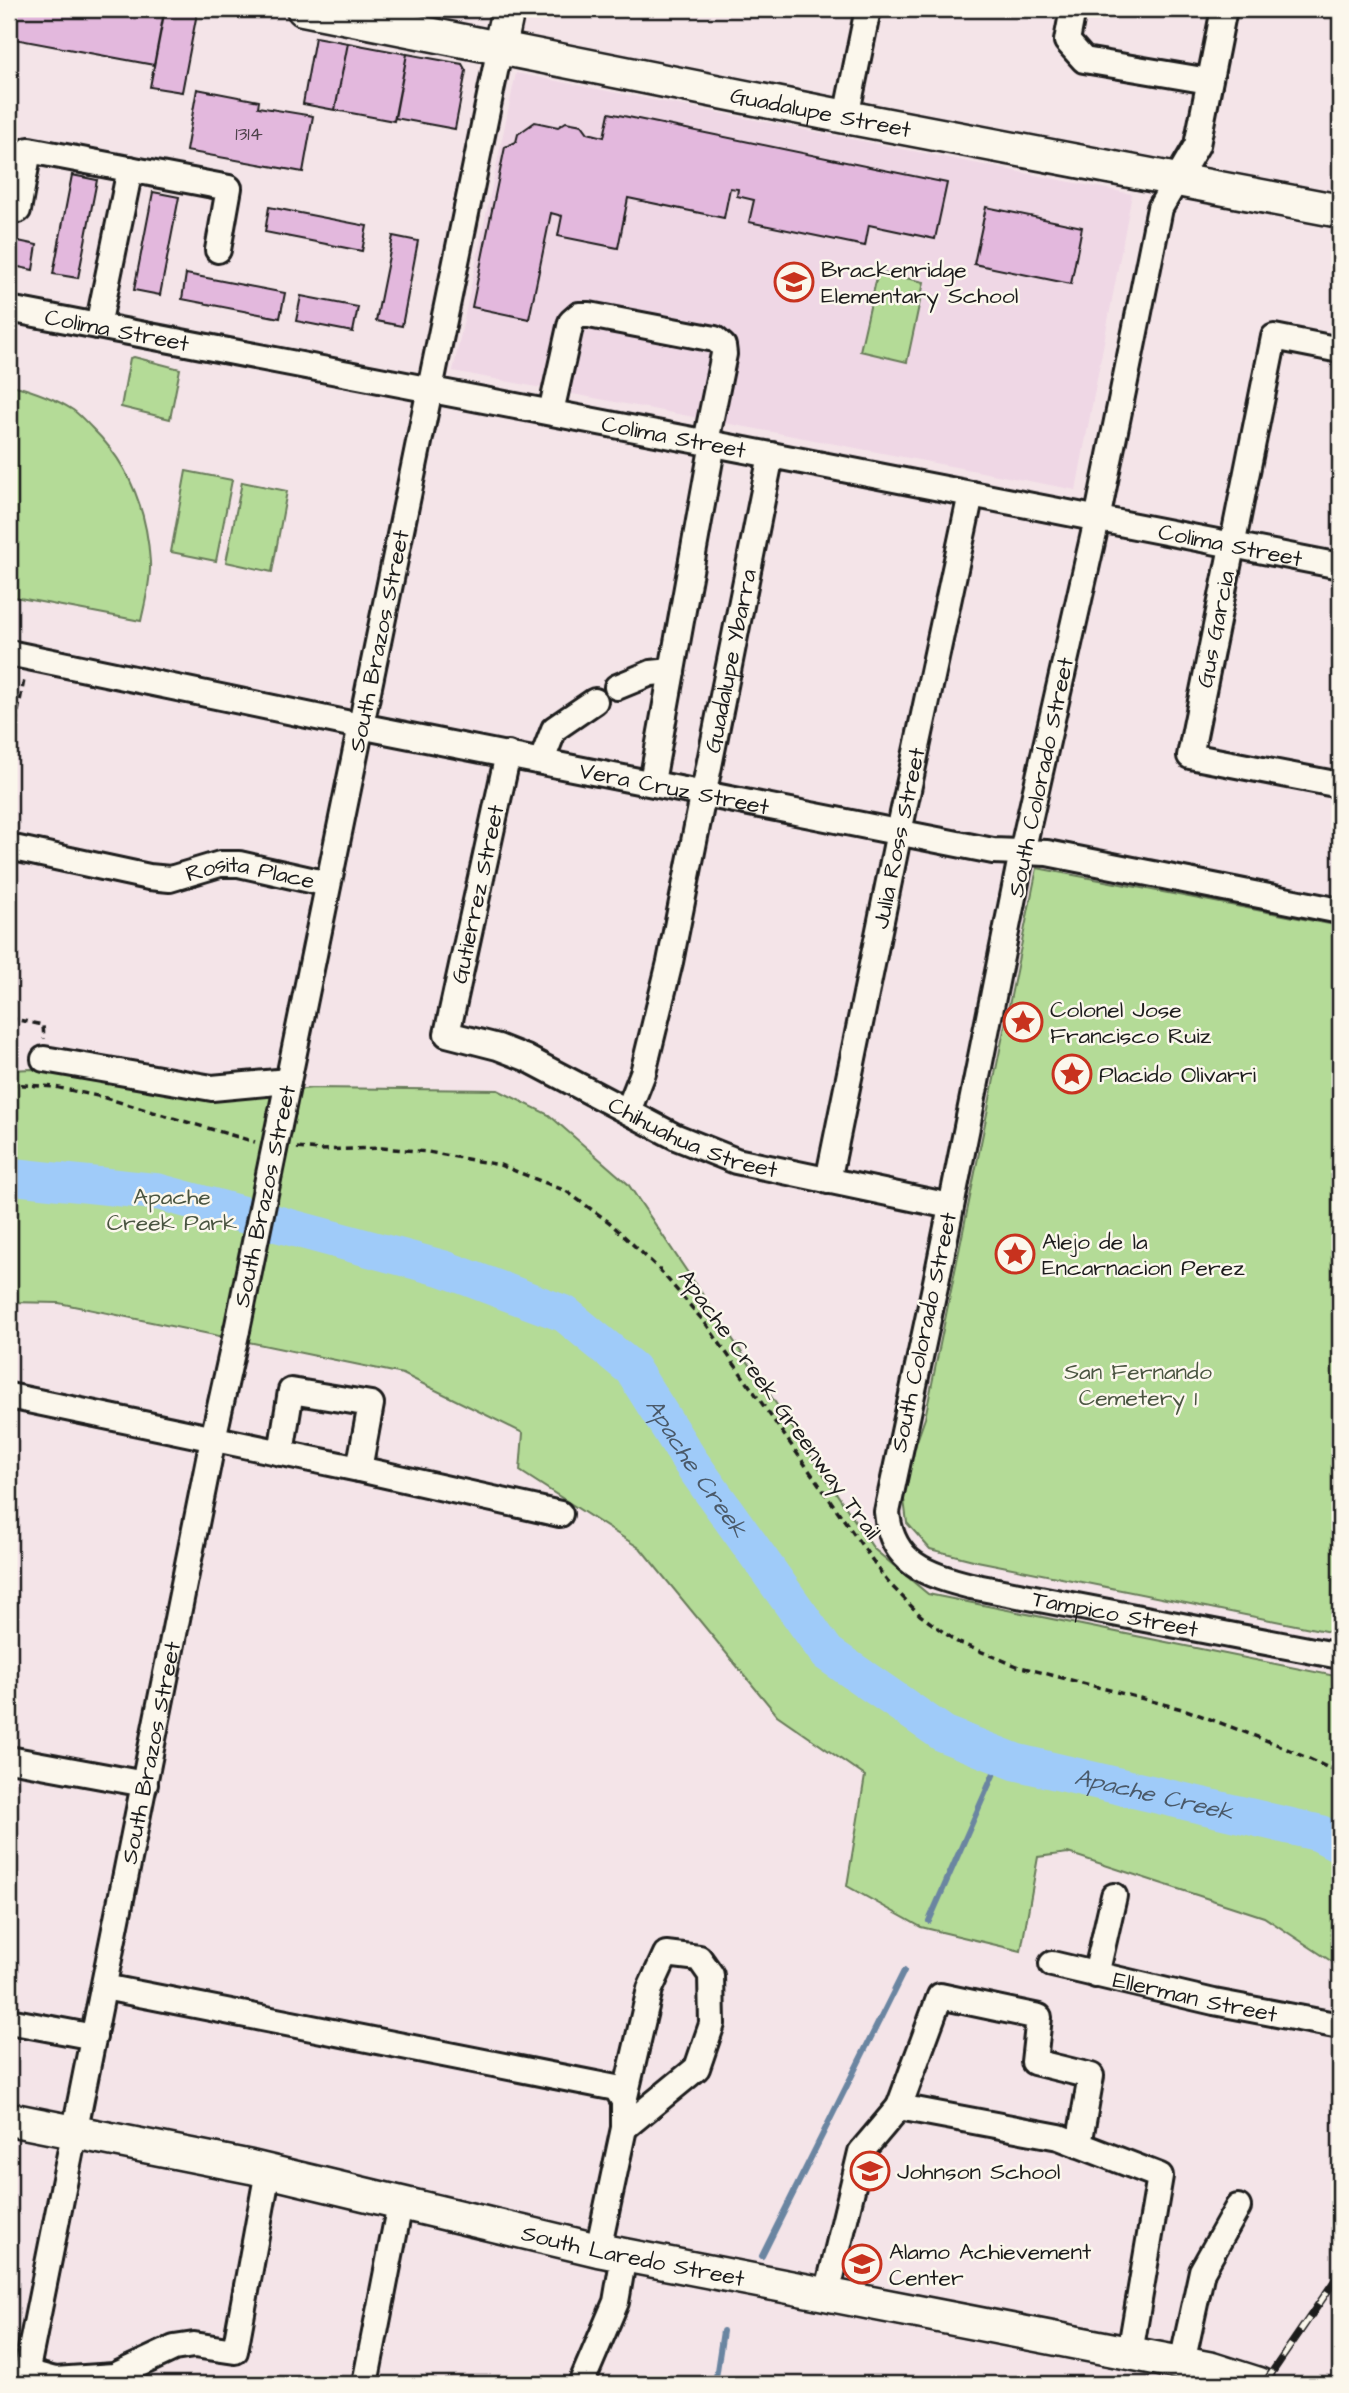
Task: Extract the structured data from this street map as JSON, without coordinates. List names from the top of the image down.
{
  "streets": {
    "main road": ["Guadalupe Street", "South Brazos Street", "South Laredo Street"],
    "street": [
      "Colima Street",
      "Gus Garcia",
      "Guadalupe Ybarra",
      "South Colorado Street",
      "Vera Cruz Street",
      "Julia Ross Street",
      "Rosita Place",
      "Gutierrez Street",
      "Chihuahua Street",
      "Tampico Street",
      "Ellerman Street"
    ],
    "path": ["Apache Creek Greenway Trail"]
  },
  "crossings": [
    ["Guadalupe Street", "South Brazos Street"],
    ["Guadalupe Street", "South Colorado Street"],
    ["Colima Street", "Gus Garcia"],
    ["Colima Street", "South Brazos Street"],
    ["Colima Street", "Guadalupe Ybarra"],
    ["Colima Street", "South Colorado Street"],
    ["Colima Street", "Julia Ross Street"],
    ["South Brazos Street", "Vera Cruz Street"],
    ["South Brazos Street", "Rosita Place"],
    ["South Brazos Street", "South Laredo Street"],
    ["Guadalupe Ybarra", "Vera Cruz Street"],
    ["Guadalupe Ybarra", "Chihuahua Street"],
    ["South Colorado Street", "Vera Cruz Street"],
    ["South Colorado Street", "Chihuahua Street"],
    ["South Colorado Street", "Tampico Street"],
    ["Vera Cruz Street", "Julia Ross Street"],
    ["Vera Cruz Street", "Gutierrez Street"],
    ["Julia Ross Street", "Chihuahua Street"],
    ["Gutierrez Street", "Chihuahua Street"]
  ],
  "water": ["Apache Creek"],
  "parks": ["Apache Creek Park", "San Fernando Cemetery 1"],
  "places": {
    "school or university": ["Brackenridge Elementary School", "Johnson School", "Alamo Achievement Center"],
    "place": ["Colonel Jose Francisco Ruiz", "Placido Olivarri", "Alejo de la Encarnacion Perez"]
  },
  "house_numbers": ["1314"]
}
